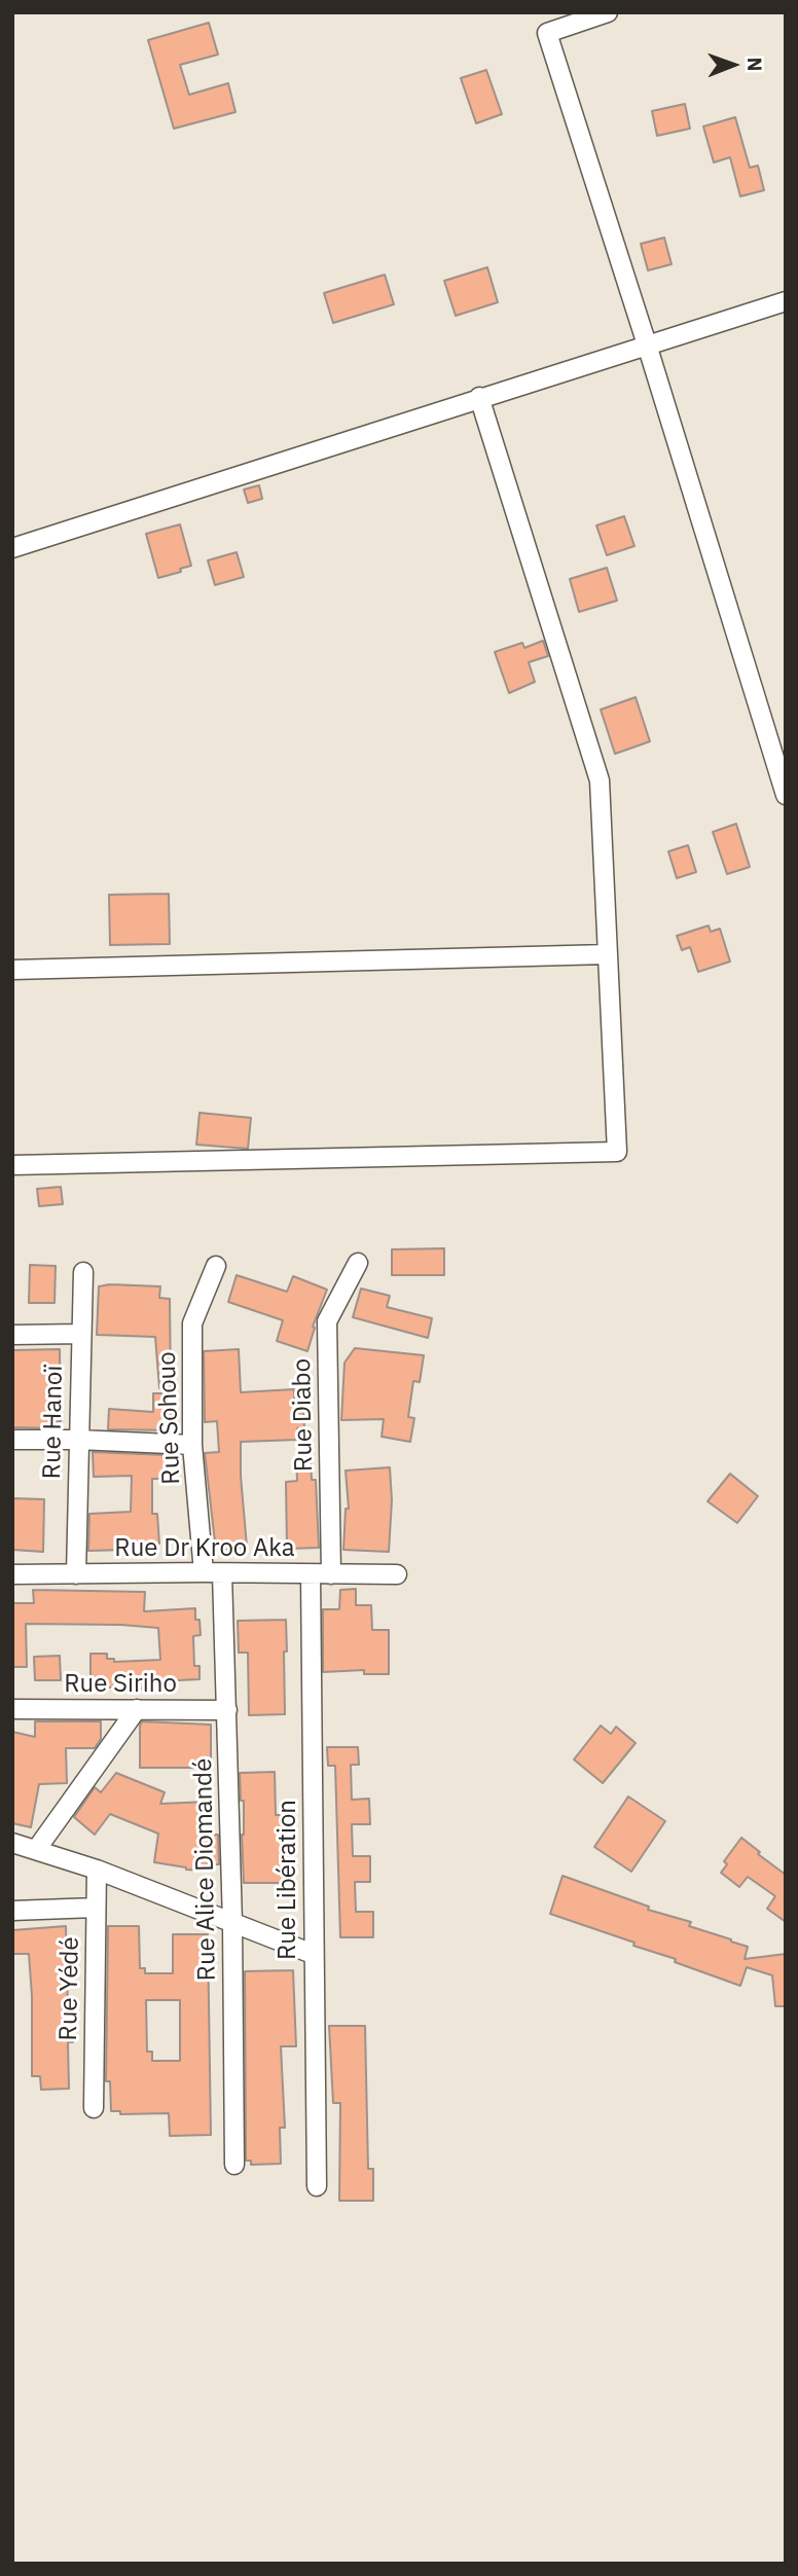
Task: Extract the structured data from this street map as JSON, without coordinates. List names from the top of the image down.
{
  "streets": {
    "street": [
      "Rue Diabo",
      "Rue Sohouo",
      "Rue Hanoï",
      "Rue Dr Kroo Aka",
      "Rue Siriho",
      "Rue Alice Diomandé",
      "Rue Libération",
      "Rue Yédé"
    ]
  },
  "crossings": [
    ["Rue Diabo", "Rue Dr Kroo Aka"],
    ["Rue Sohouo", "Rue Dr Kroo Aka"],
    ["Rue Hanoï", "Rue Dr Kroo Aka"],
    ["Rue Dr Kroo Aka", "Rue Alice Diomandé"],
    ["Rue Dr Kroo Aka", "Rue Libération"],
    ["Rue Siriho", "Rue Alice Diomandé"]
  ],
  "north": "right"
}
